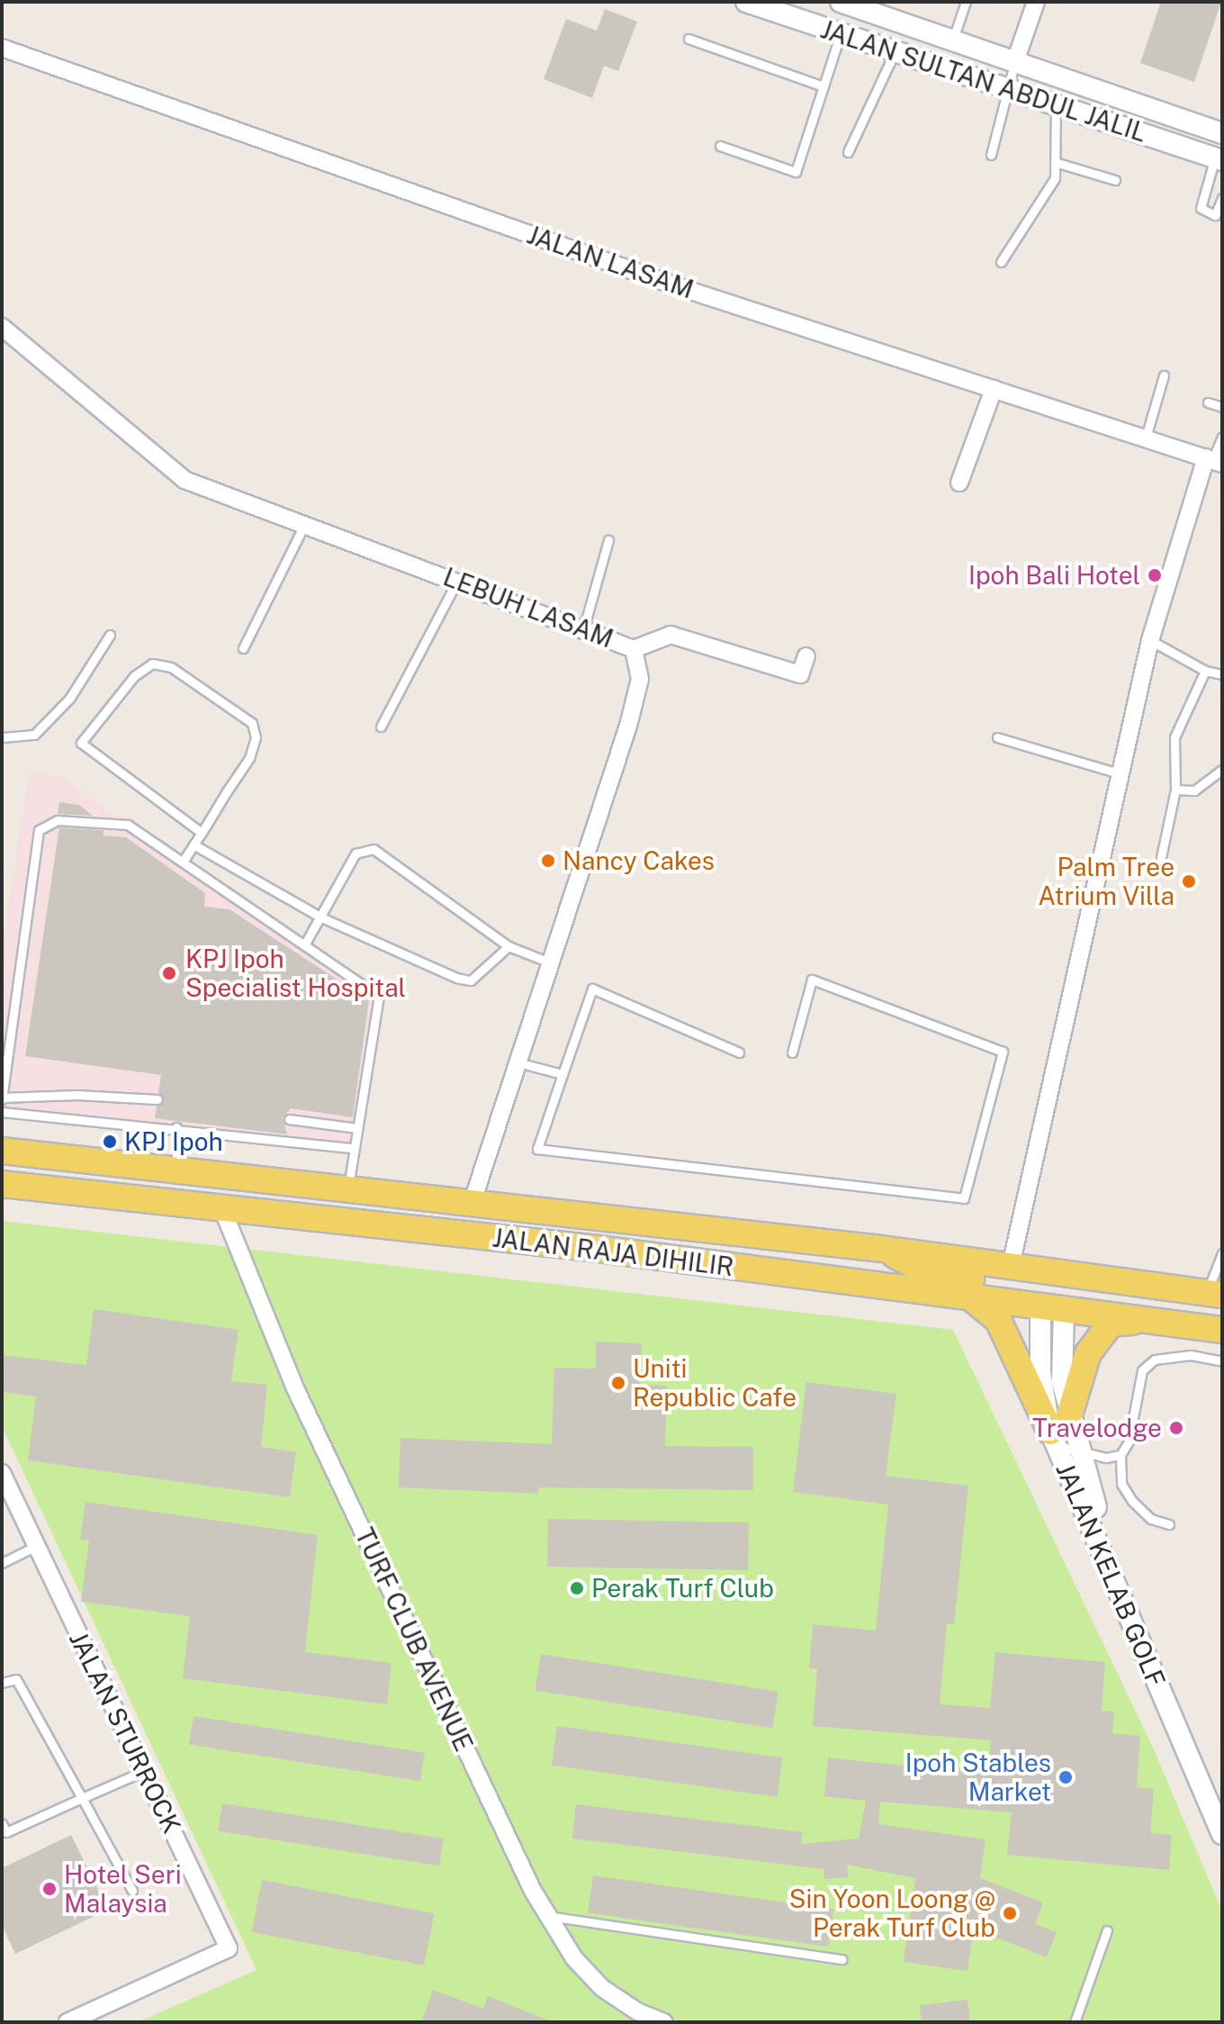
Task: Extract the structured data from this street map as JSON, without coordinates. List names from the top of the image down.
{
  "streets": {
    "main road": ["JALAN RAJA DIHILIR"],
    "street": [
      "JALAN SULTAN ABDUL JALIL",
      "JALAN LASAM",
      "LEBUH LASAM",
      "JALAN KELAB GOLF",
      "TURF CLUB AVENUE",
      "JALAN STURROCK"
    ]
  },
  "crossings": [
    ["LEBUH LASAM", "JALAN RAJA DIHILIR"],
    ["JALAN RAJA DIHILIR", "TURF CLUB AVENUE"]
  ],
  "places": [
    "Ipoh Bali Hotel",
    "Nancy Cakes",
    "Palm Tree Atrium Villa",
    "KPJ Ipoh Specialist Hospital",
    "KPJ Ipoh",
    "Uniti Republic Cafe",
    "Travelodge",
    "Perak Turf Club",
    "Ipoh Stables Market",
    "Hotel Seri Malaysia",
    "Sin Yoon Loong @ Perak Turf Club"
  ]
}
